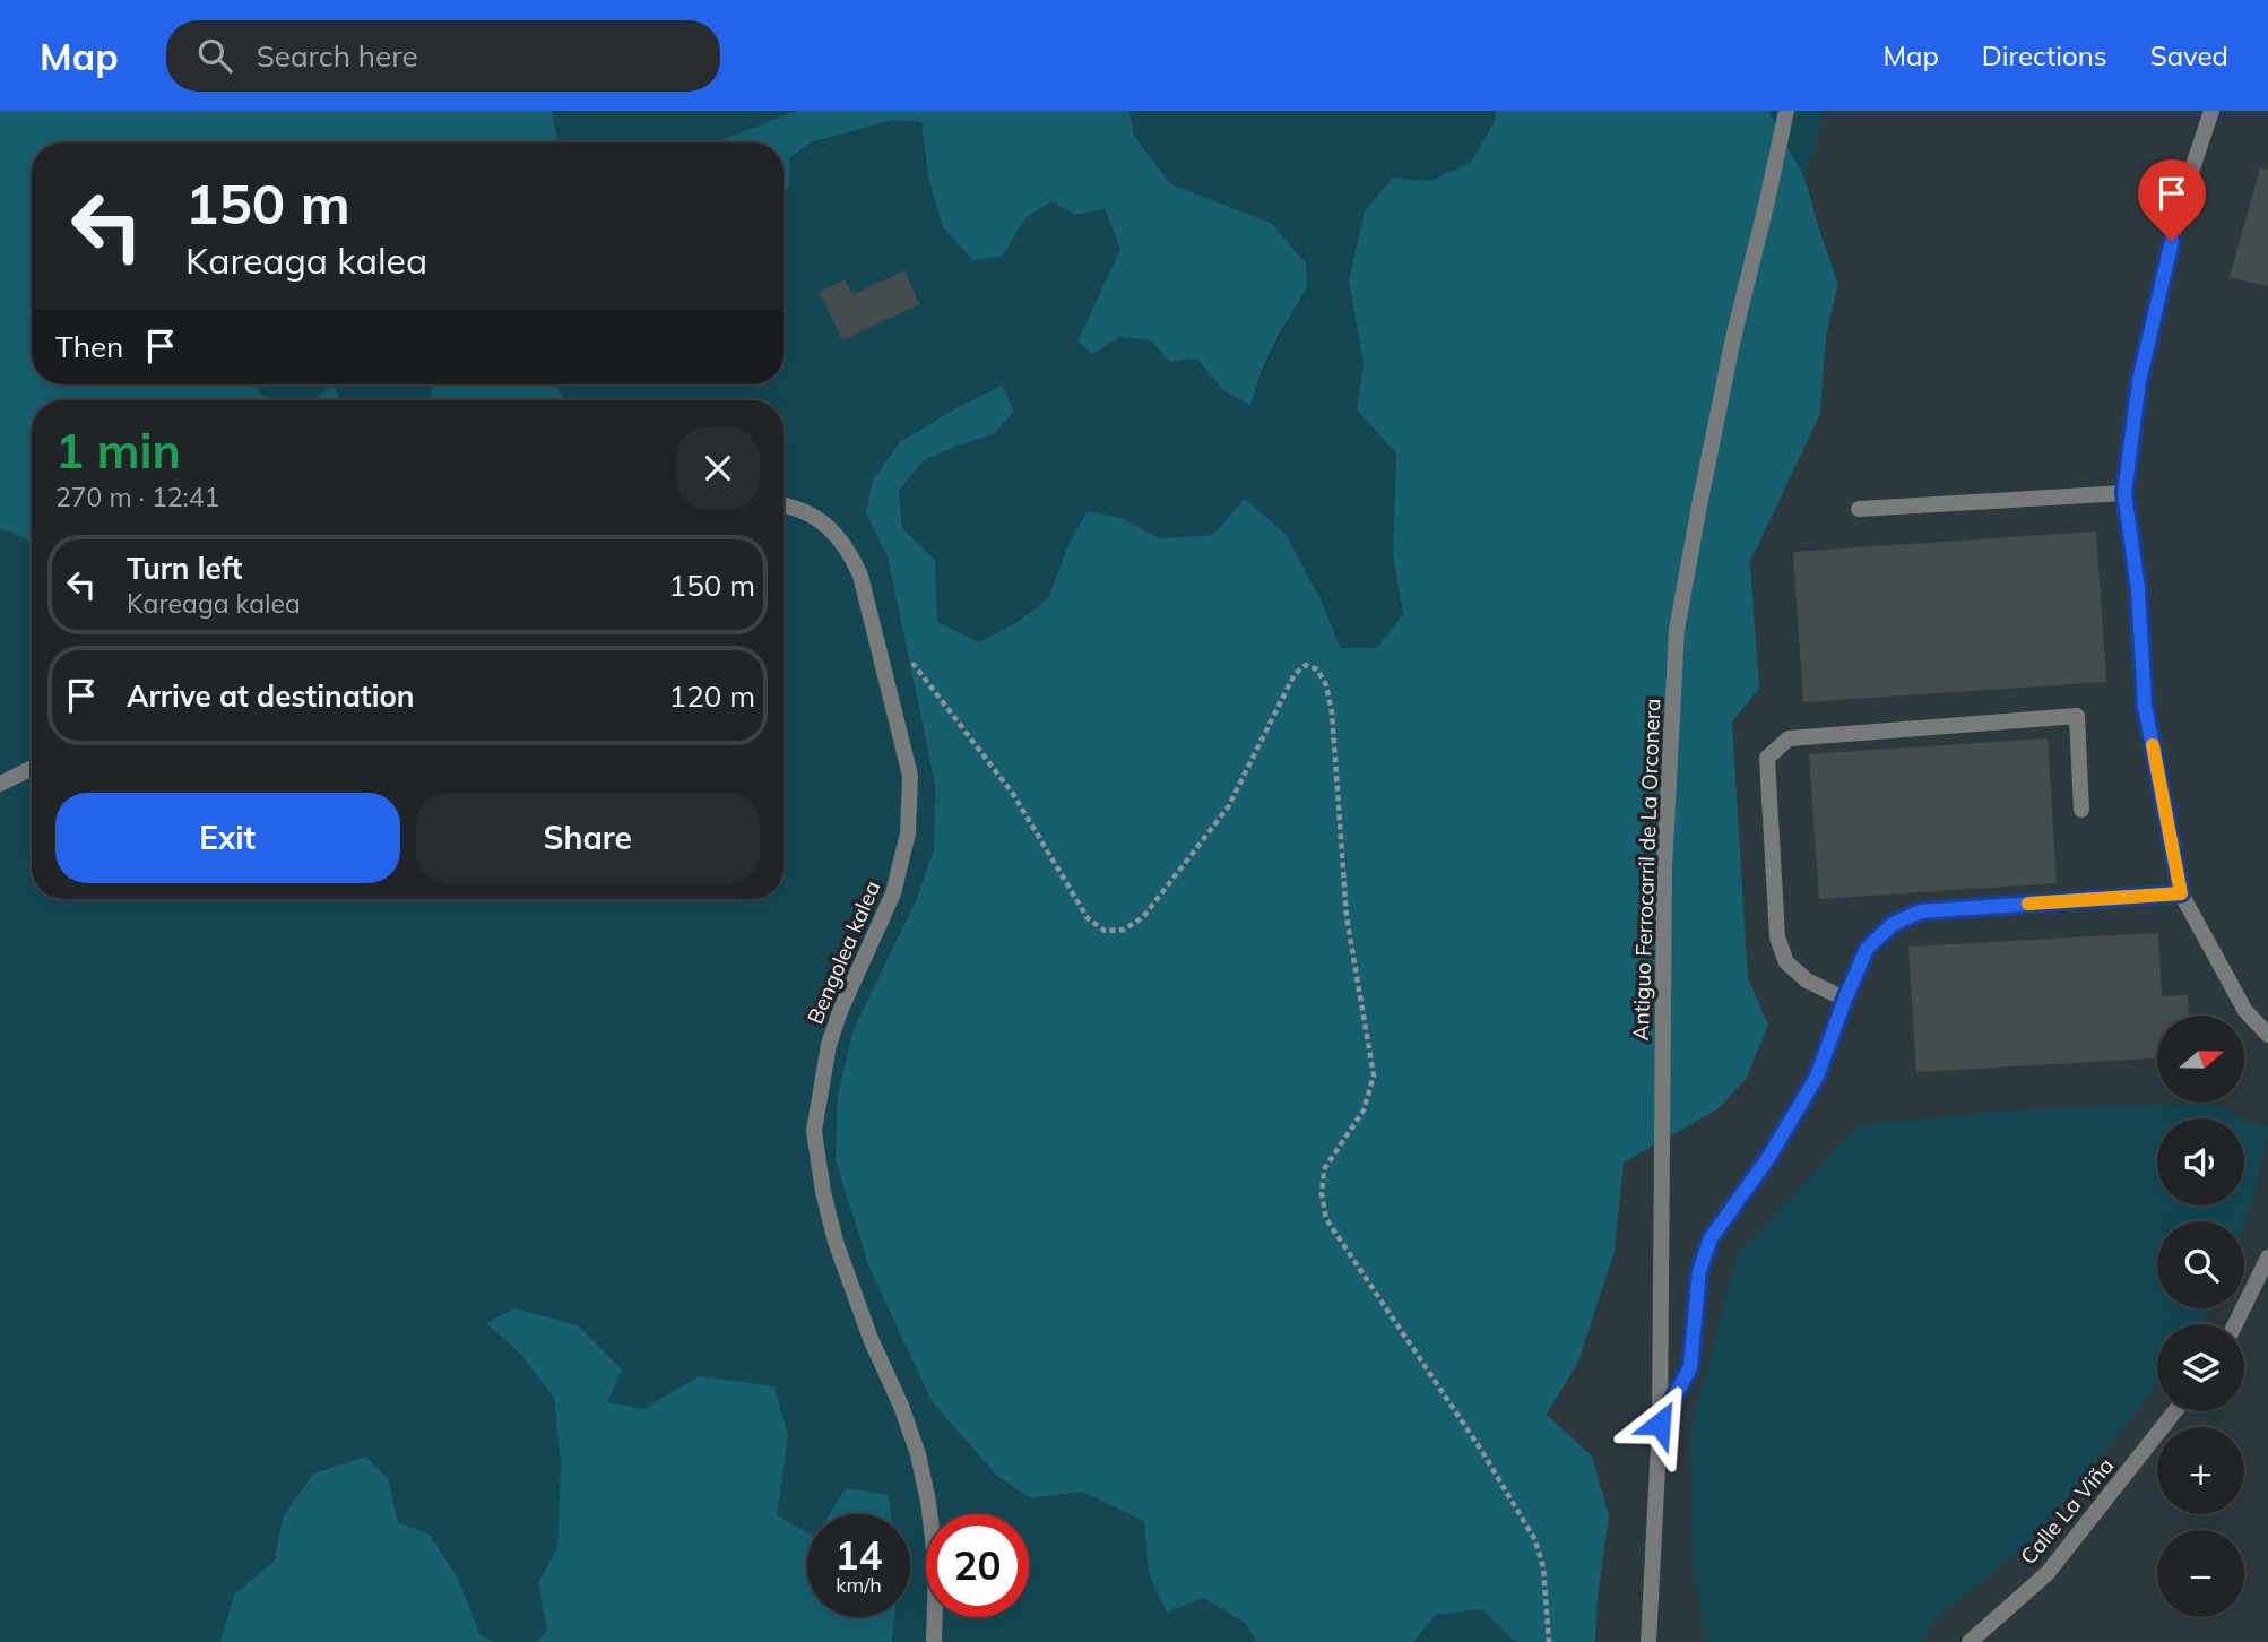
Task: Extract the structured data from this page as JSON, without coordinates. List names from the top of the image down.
{
  "streets": {
    "street": ["Antiguo Ferrocarril de La Orconera", "Bengolea kalea", "Calle La Viña"]
  },
  "north": "right",
  "page": {
    "header": "Map",
    "search": "Search here",
    "nav": ["Map", "Directions", "Saved"],
    "turn": ["150 m", "Kareaga kalea"],
    "then": "Then",
    "heading": ["1 min", "270 m · 12:41"],
    "list": [
      {
        "name": "Turn left",
        "note": "Kareaga kalea",
        "value": "150 m"
      },
      {
        "name": "Arrive at destination",
        "value": "120 m"
      }
    ],
    "buttons": ["Exit", "Share"],
    "map_buttons": ["+", "−"],
    "speed": "14 km/h",
    "limit": "20"
  }
}
